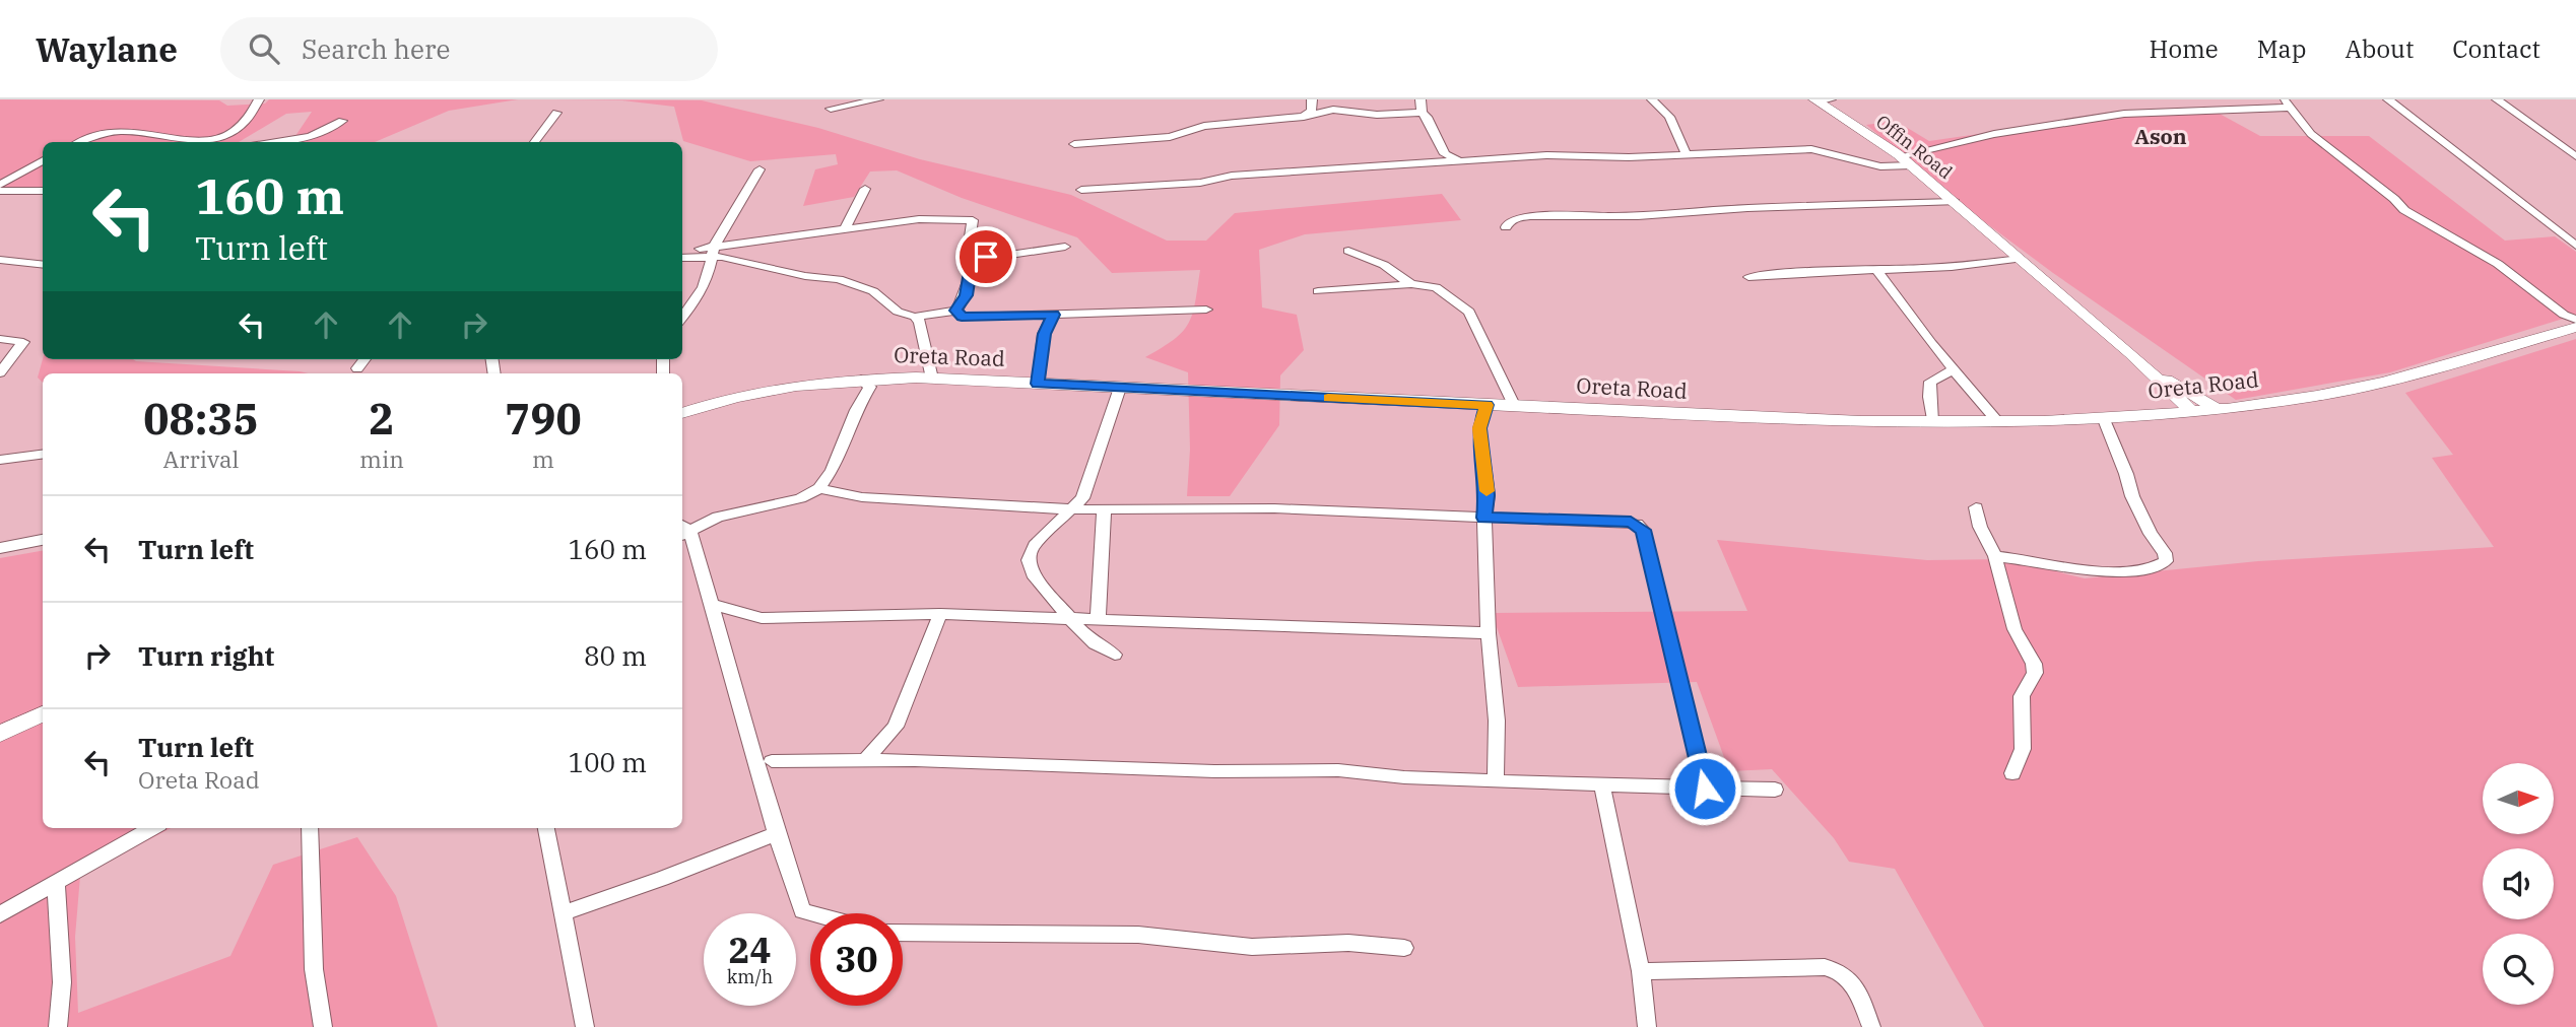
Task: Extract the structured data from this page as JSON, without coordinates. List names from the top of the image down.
{
  "streets": {
    "street": ["Offin Road", "Oreta Road"]
  },
  "districts": ["Ason"],
  "north": "right",
  "page": {
    "header": "Waylane",
    "search": "Search here",
    "nav": [
      "Home",
      "Map",
      "About",
      "Contact"
    ],
    "turn": ["160 m", "Turn left"],
    "eta": [
      "08:35",
      "Arrival",
      "2",
      "min",
      "790",
      "m"
    ],
    "list": [
      {
        "name": "Turn left",
        "value": "160 m"
      },
      {
        "name": "Turn right",
        "value": "80 m"
      },
      {
        "name": "Turn left",
        "note": "Oreta Road",
        "value": "100 m"
      }
    ],
    "speed": "24 km/h",
    "limit": "30"
  }
}
